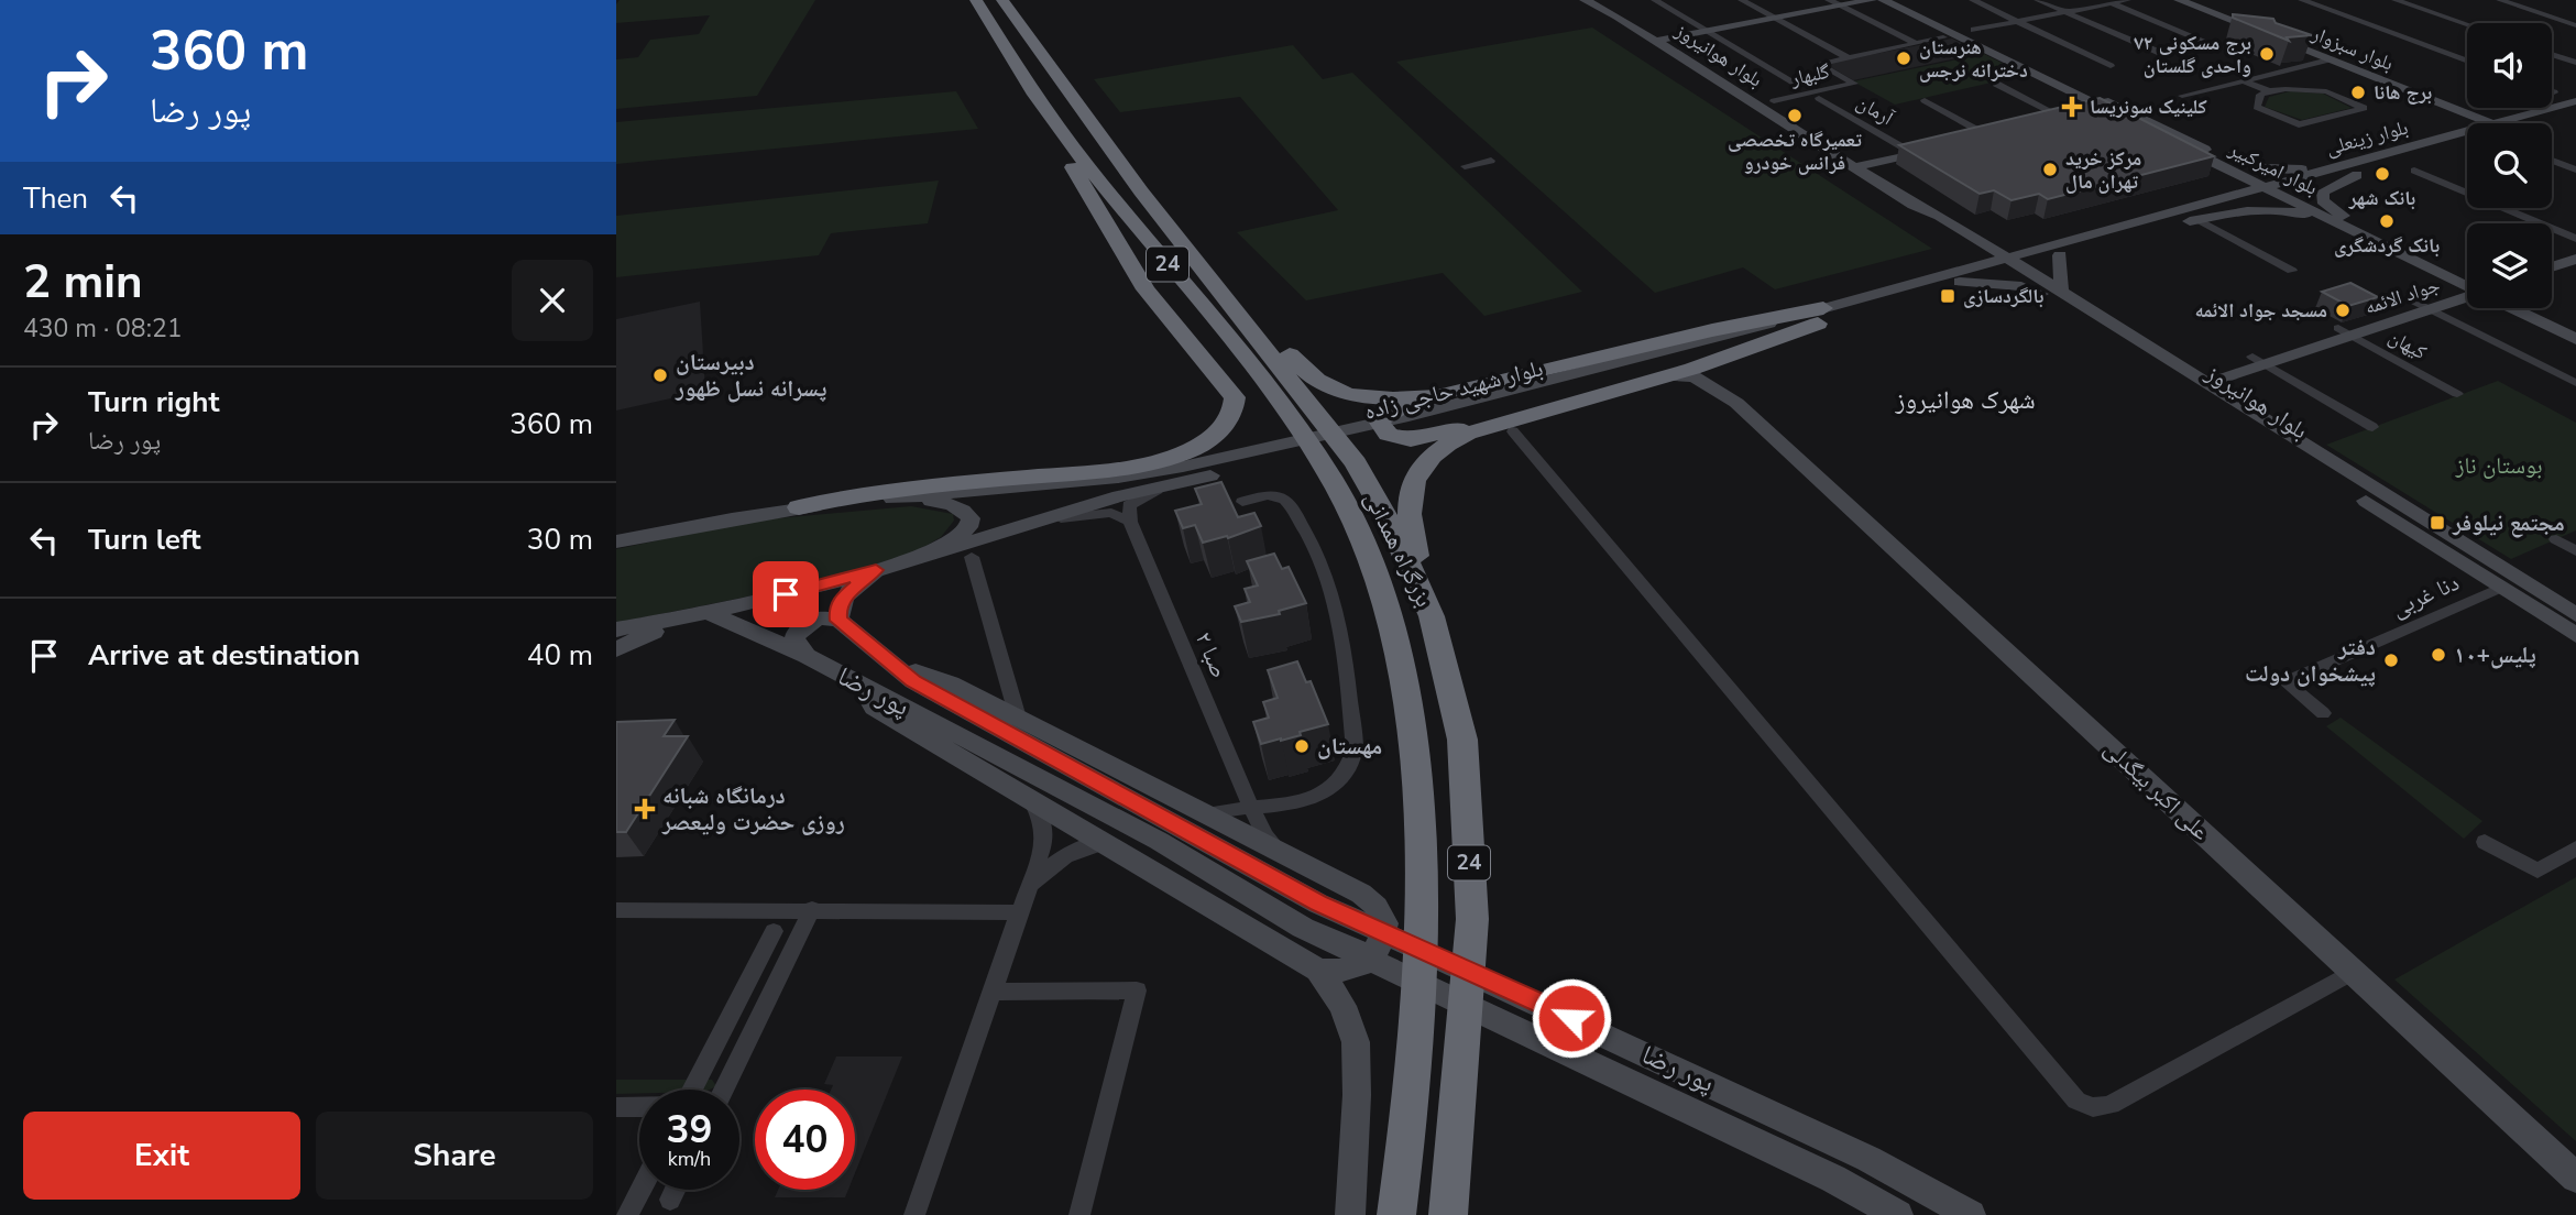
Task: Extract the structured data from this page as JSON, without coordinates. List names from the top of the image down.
{
  "streets": {
    "highway": ["24", "بزرگراه همدانی"],
    "main road": [
      "بلوار سبزوار",
      "بلوار هوانیروز",
      "بلوار زینعلی",
      "بلوار امیرکبیر",
      "جواد الائمه",
      "بلوار شهید حاجی زاده",
      "پور رضا",
      "علی اکبر بیگدلی"
    ],
    "street": [
      "گلبهار",
      "آرمان",
      "کیهان",
      "دنا غربی",
      "صبا ۲"
    ]
  },
  "crossings": [
    ["بلوار هوانیروز", "بلوار زینعلی"],
    ["بلوار هوانیروز", "جواد الائمه"],
    ["بلوار هوانیروز", "بلوار شهید حاجی زاده"],
    ["بلوار هوانیروز", "دنا غربی"],
    ["بلوار زینعلی", "بلوار امیرکبیر"],
    ["بلوار زینعلی", "بلوار شهید حاجی زاده"],
    ["جواد الائمه", "کیهان"]
  ],
  "districts": ["شهرک هوانیروز"],
  "parks": ["بوستان ناز"],
  "places": {
    "other": [
      "برج مسکونی ۷۲ واحدی گلستان",
      "هنرستان دخترانه نرجس",
      "برج هانا",
      "تعمیرگاه تخصصی فرانس خودرو",
      "مرکز خرید تهران مال",
      "بانک شهر",
      "بانک گردشگری",
      "مسجد جواد الائمه",
      "دبیرستان پسرانه نسل ظهور",
      "پلیس+۱۰",
      "دفتر پیشخوان دولت",
      "مهستان"
    ],
    "health": ["کلینیک سونریسا", "درمانگاه شبانه روزی حضرت ولیعصر"],
    "transit": ["بالگردسازی", "مجتمع نیلوفر"]
  },
  "page": {
    "turn": ["360 m", "پور رضا"],
    "then": "Then",
    "heading": ["2 min", "430 m · 08:21"],
    "list": [
      {
        "name": "Turn right",
        "note": "پور رضا",
        "value": "360 m"
      },
      {
        "name": "Turn left",
        "value": "30 m"
      },
      {
        "name": "Arrive at destination",
        "value": "40 m"
      }
    ],
    "speed": "39 km/h",
    "limit": "40",
    "buttons": ["Exit", "Share"]
  }
}
